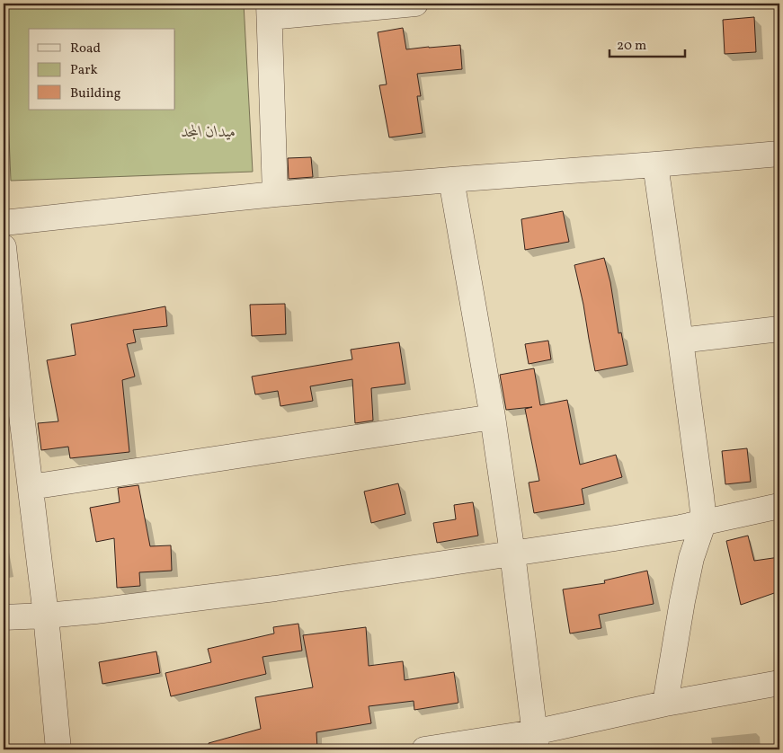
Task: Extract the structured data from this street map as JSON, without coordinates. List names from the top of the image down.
{
  "parks": ["ميدان المجد"],
  "legend": ["Road", "Park", "Building"],
  "scale_bar": "20 m"
}
